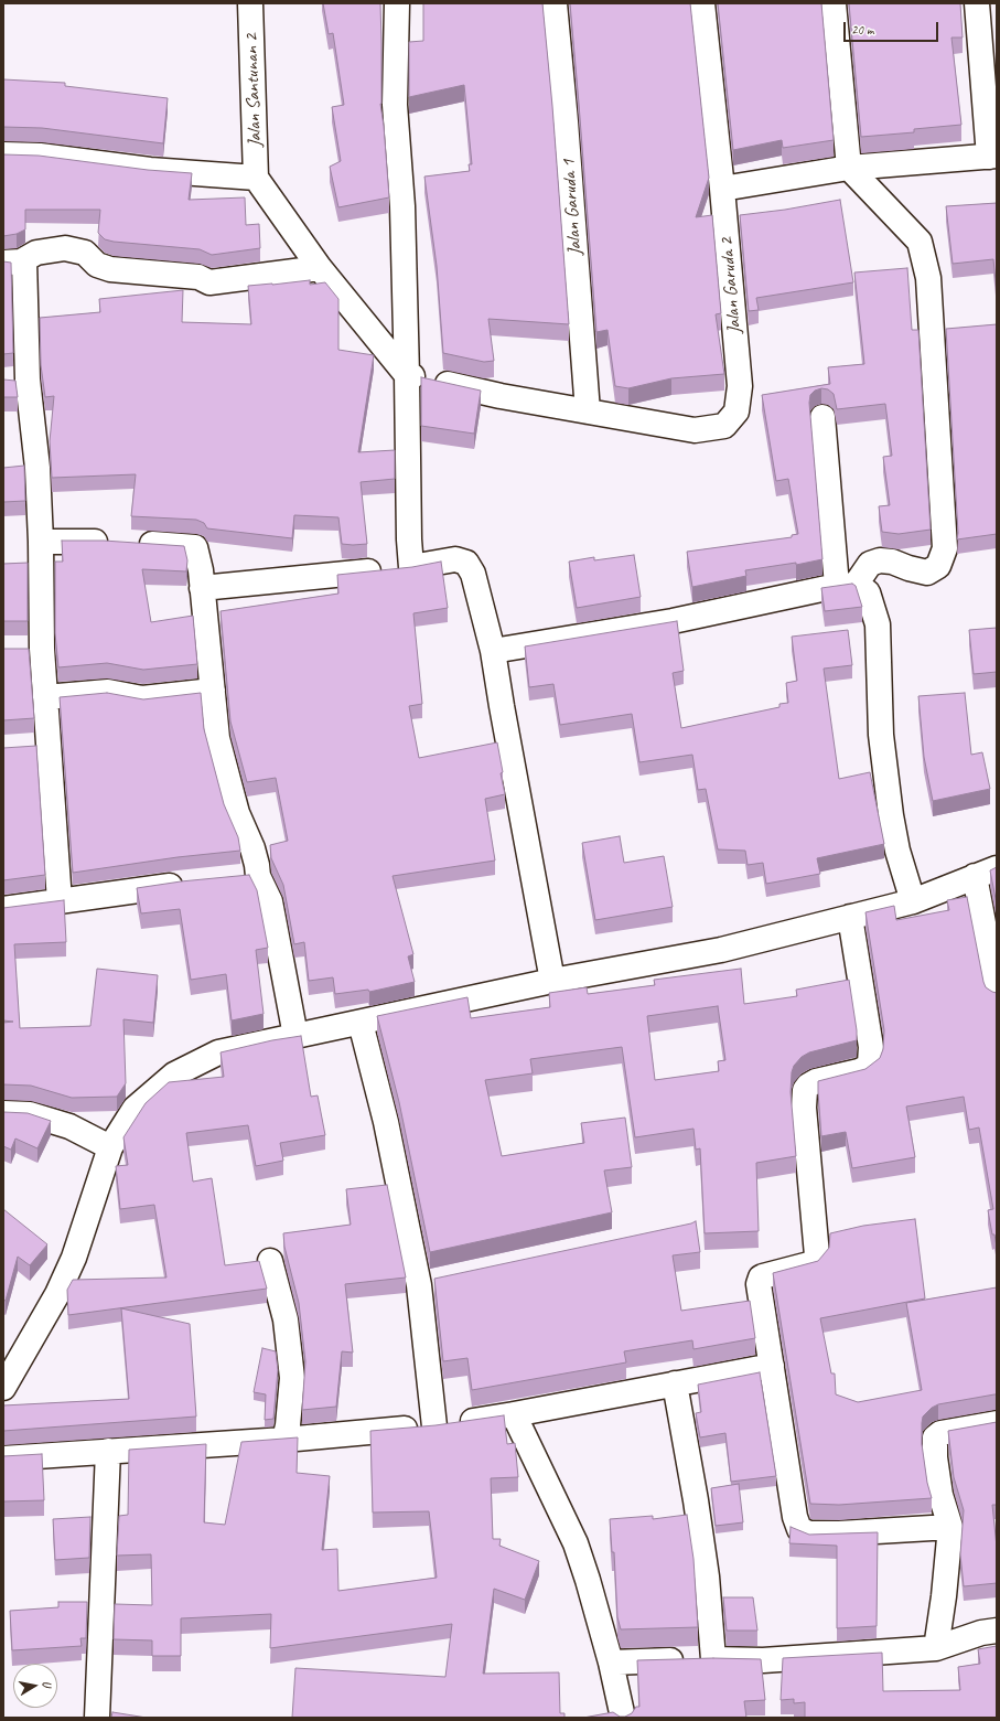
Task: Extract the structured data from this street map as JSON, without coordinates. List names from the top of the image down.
{
  "streets": {
    "street": ["Jalan Santunan 2", "Jalan Garuda 1", "Jalan Garuda 2"]
  },
  "crossings": [
    ["Jalan Garuda 1", "Jalan Garuda 2"]
  ],
  "scale_bar": "20 m",
  "north": "right"
}
